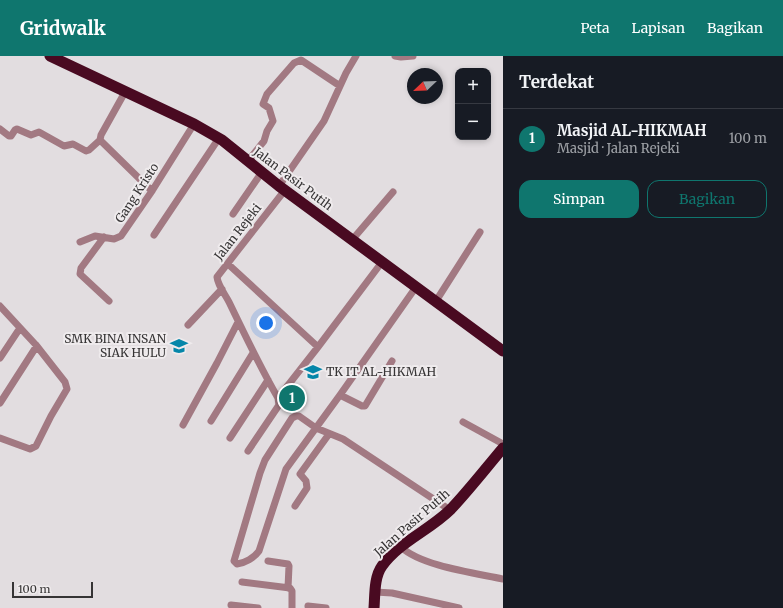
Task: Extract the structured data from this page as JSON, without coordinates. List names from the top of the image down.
{
  "streets": {
    "highway": ["Jalan Pasir Putih"],
    "street": ["Gang Kristo", "Jalan Rejeki"]
  },
  "crossings": [
    ["Jalan Pasir Putih", "Gang Kristo"],
    ["Jalan Pasir Putih", "Jalan Rejeki"]
  ],
  "places": {
    "school or university": ["SMK BINA INSAN SIAK HULU", "TK IT AL-HIKMAH"]
  },
  "scale_bar": "100 m",
  "north": "bottom left",
  "page": {
    "header": "Gridwalk",
    "nav": ["Peta", "Lapisan", "Bagikan"],
    "heading": "Terdekat",
    "map_buttons": ["+", "−"],
    "list": [
      {
        "mark": "1",
        "name": "Masjid AL-HIKMAH",
        "note": "Masjid · Jalan Rejeki",
        "value": "100 m"
      }
    ],
    "buttons": ["Simpan", "Bagikan"],
    "pins": "1",
    "scale": "100 m"
  }
}
